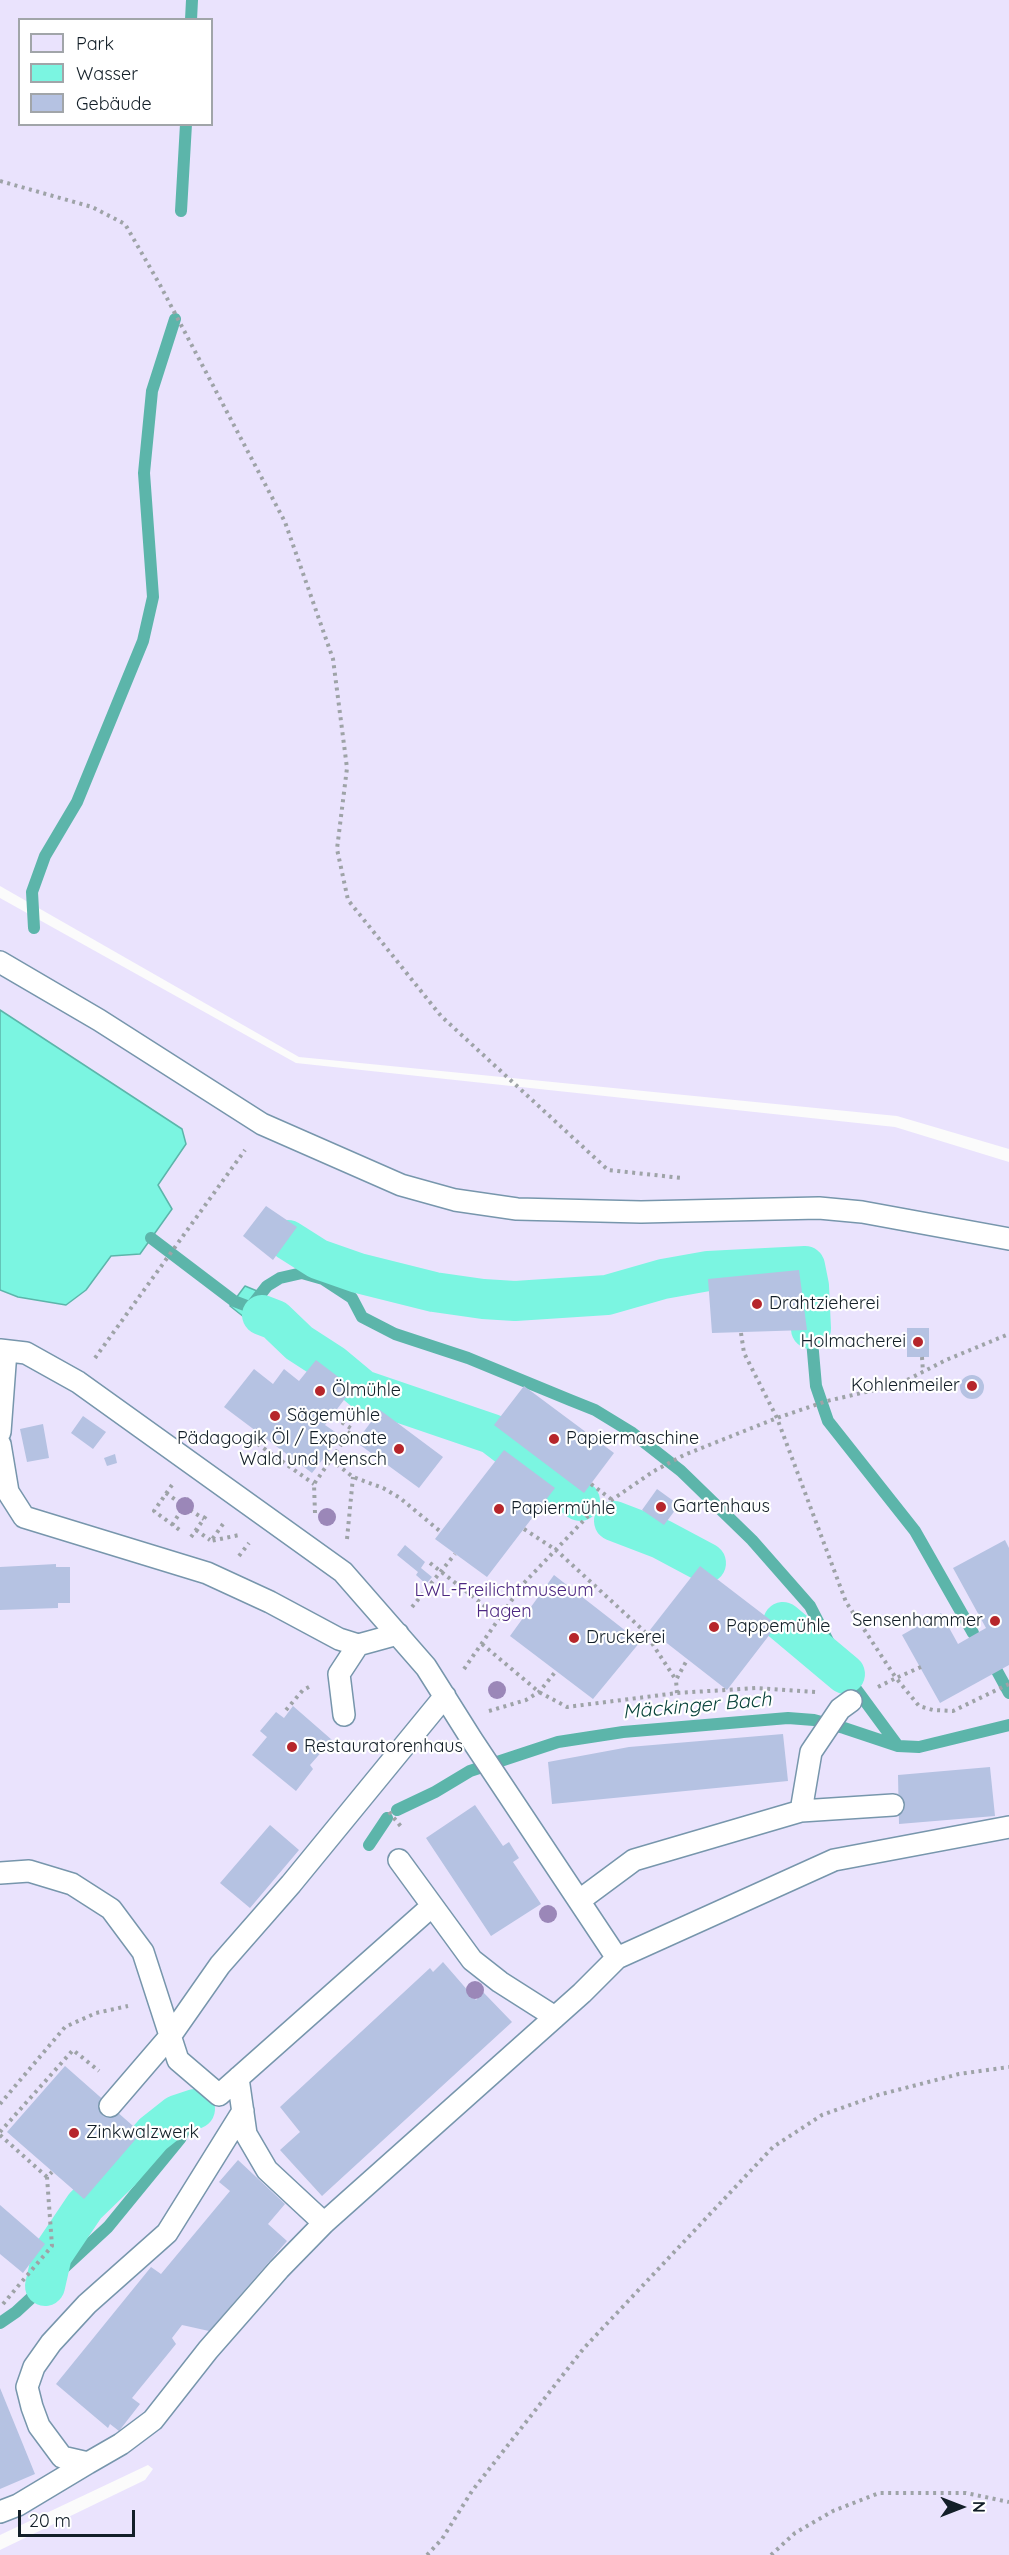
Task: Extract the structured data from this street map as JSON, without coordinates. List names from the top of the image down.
{
  "water": ["Mäckinger Bach"],
  "parks": ["LWL-Freilichtmuseum Hagen"],
  "places": [
    "Drahtzieherei",
    "Holmacherei",
    "Kohlenmeiler",
    "Ölmühle",
    "Sägemühle",
    "Papiermaschine",
    "Pädagogik Öl / Exponate Wald und Mensch",
    "Gartenhaus",
    "Papiermühle",
    "Sensenhammer",
    "Pappemühle",
    "Druckerei",
    "Restauratorenhaus",
    "Zinkwalzwerk"
  ],
  "legend": ["Park", "Wasser", "Gebäude"],
  "scale_bar": "20 m",
  "north": "right"
}
